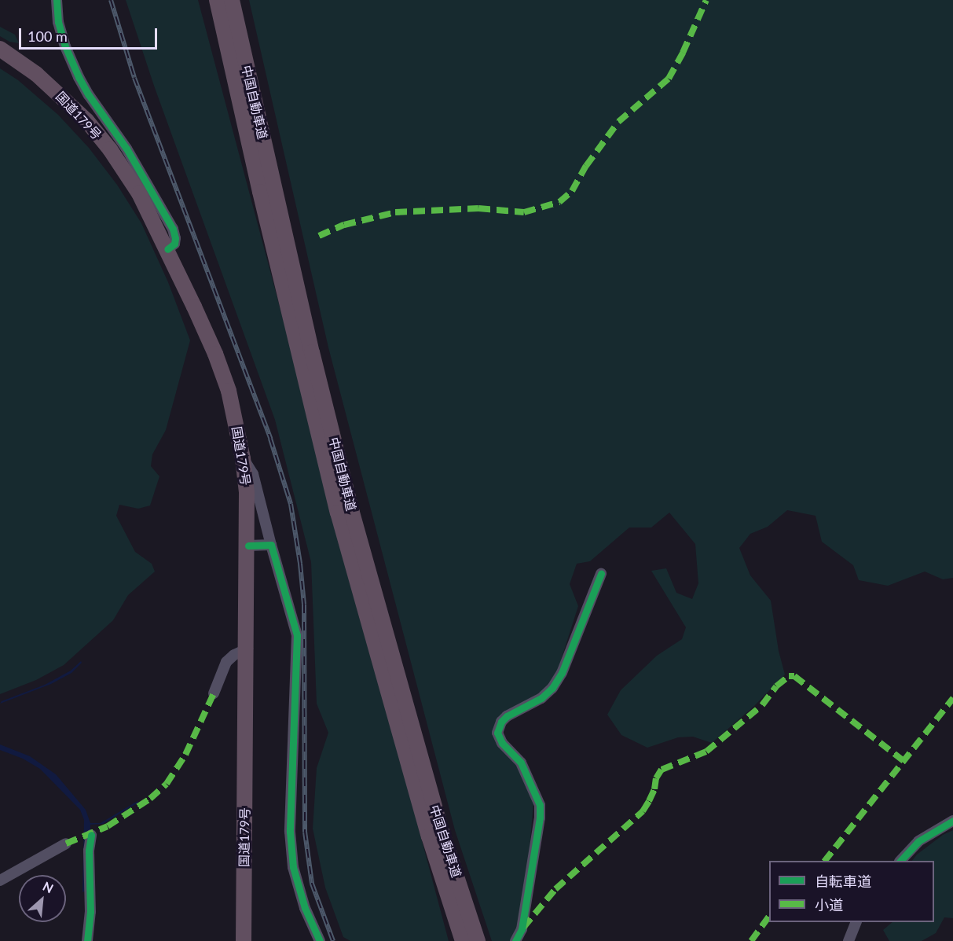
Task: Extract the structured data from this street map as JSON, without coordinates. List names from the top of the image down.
{
  "streets": {
    "highway": ["中国自動車道", "国道179号"]
  },
  "legend": ["自転車道", "小道"],
  "scale_bar": "100 m",
  "north": "top right"
}
